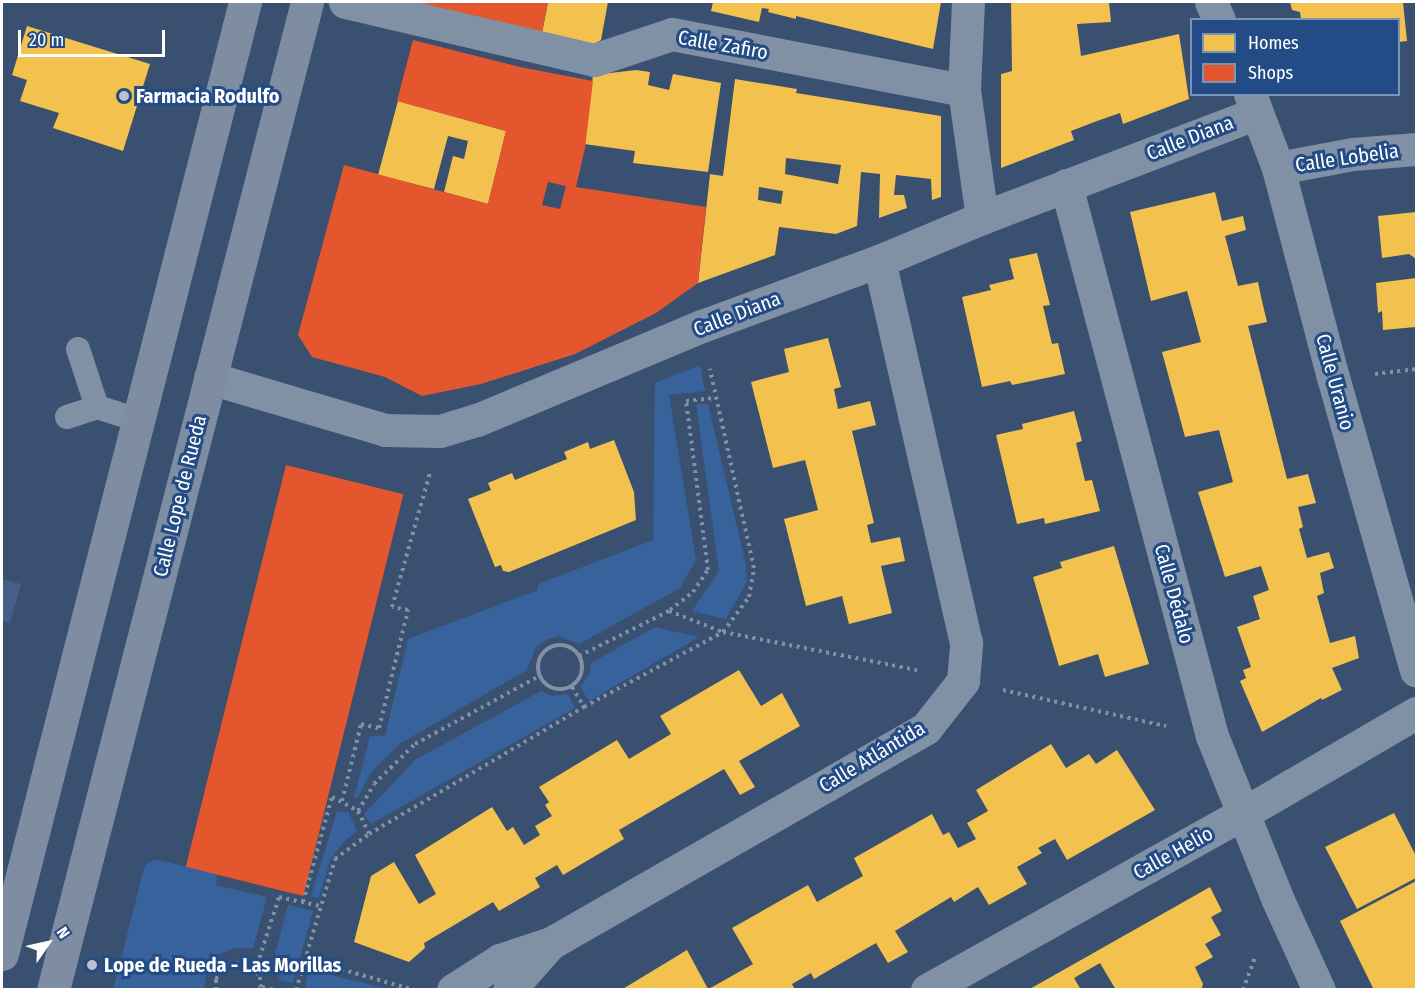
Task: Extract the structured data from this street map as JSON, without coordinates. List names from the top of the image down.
{
  "streets": {
    "main road": ["Calle Lope de Rueda"],
    "street": [
      "Calle Zafiro",
      "Calle Diana",
      "Calle Lobelia",
      "Calle Uranio",
      "Calle Dédalo",
      "Calle Atlántida",
      "Calle Helio"
    ]
  },
  "crossings": [
    ["Calle Diana", "Calle Uranio"],
    ["Calle Diana", "Calle Lope de Rueda"],
    ["Calle Diana", "Calle Dédalo"],
    ["Calle Diana", "Calle Atlántida"],
    ["Calle Lobelia", "Calle Uranio"],
    ["Calle Dédalo", "Calle Helio"]
  ],
  "places": ["Farmacia Rodulfo", "Lope de Rueda - Las Morillas"],
  "legend": ["Homes", "Shops"],
  "scale_bar": "20 m",
  "north": "top right"
}
